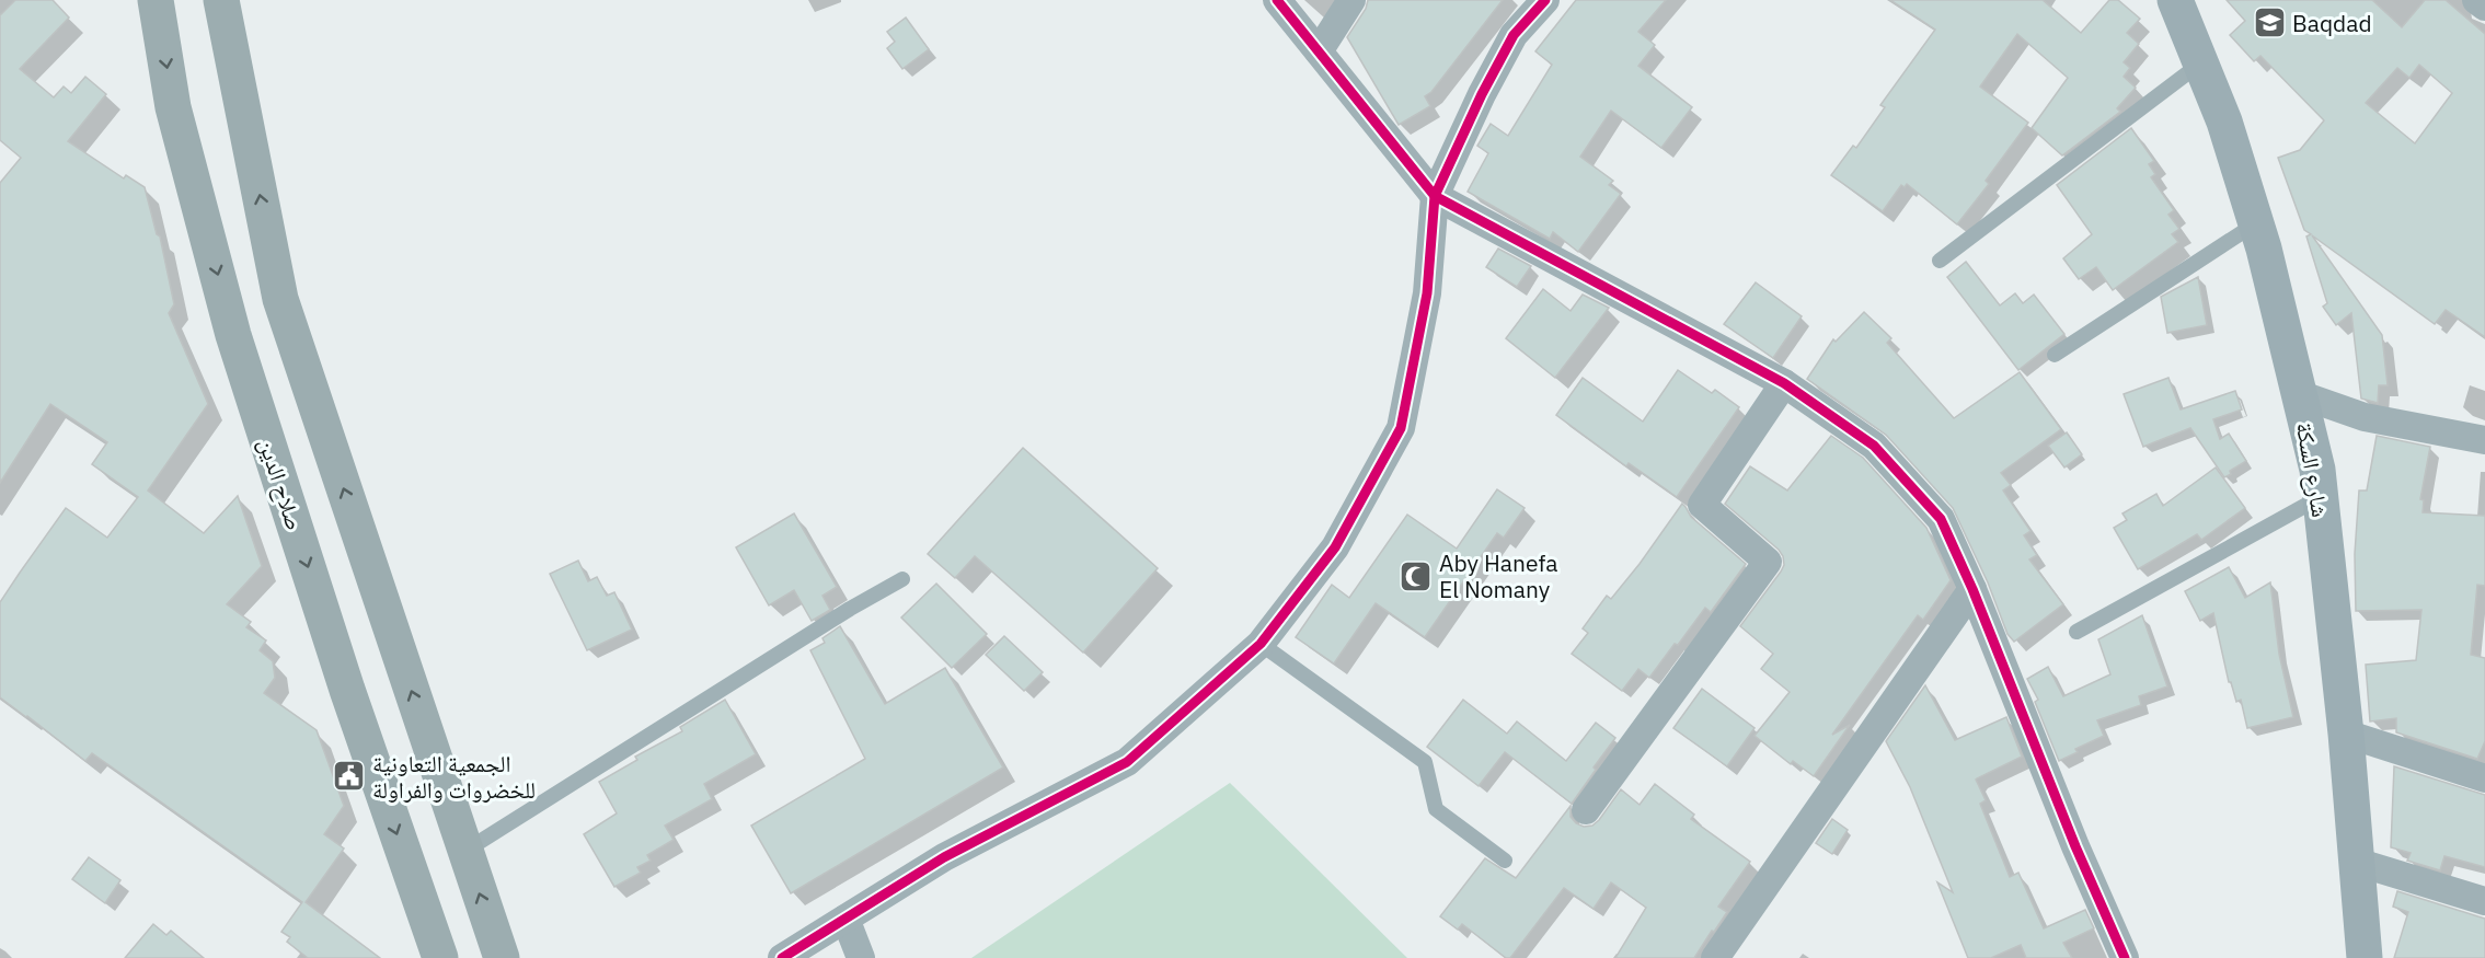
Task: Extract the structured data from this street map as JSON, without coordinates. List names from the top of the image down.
{
  "streets": {
    "highway": ["صلاح الدين"],
    "street": ["شارع السكة"]
  },
  "places": {
    "school or university": ["Baqdad"],
    "mosque": ["Aby Hanefa El Nomany"],
    "public building": ["الجمعية التعاونية للخضروات والفراولة"]
  }
}
